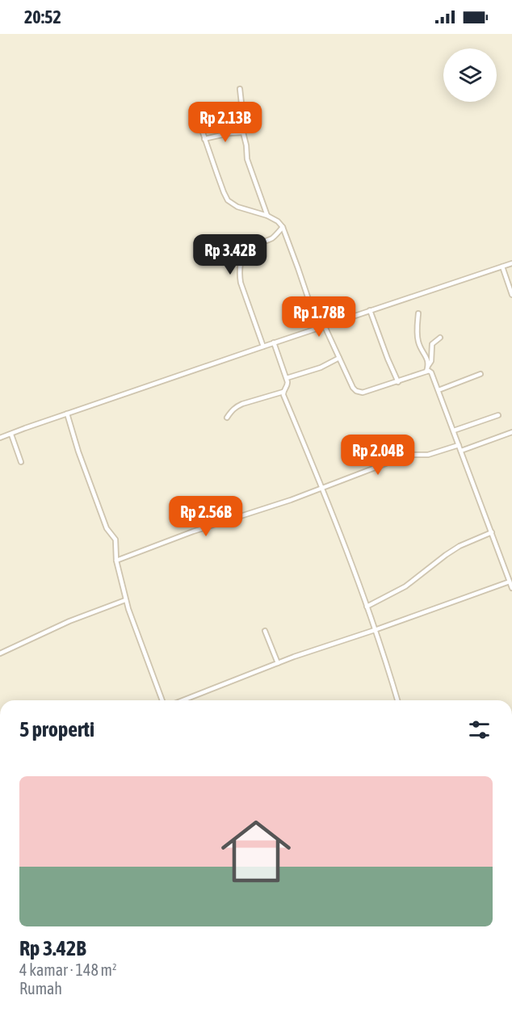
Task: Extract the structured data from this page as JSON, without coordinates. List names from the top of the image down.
{
  "page": {
    "status": "20:52",
    "price": [
      "Rp 2.13B",
      "Rp 3.42B",
      "Rp 1.78B",
      "Rp 2.04B",
      "Rp 2.56B"
    ],
    "heading": "5 properti",
    "list": [
      {
        "name": "Rp 3.42B",
        "note": "4 kamar · 148 m² · Rumah"
      }
    ]
  }
}
